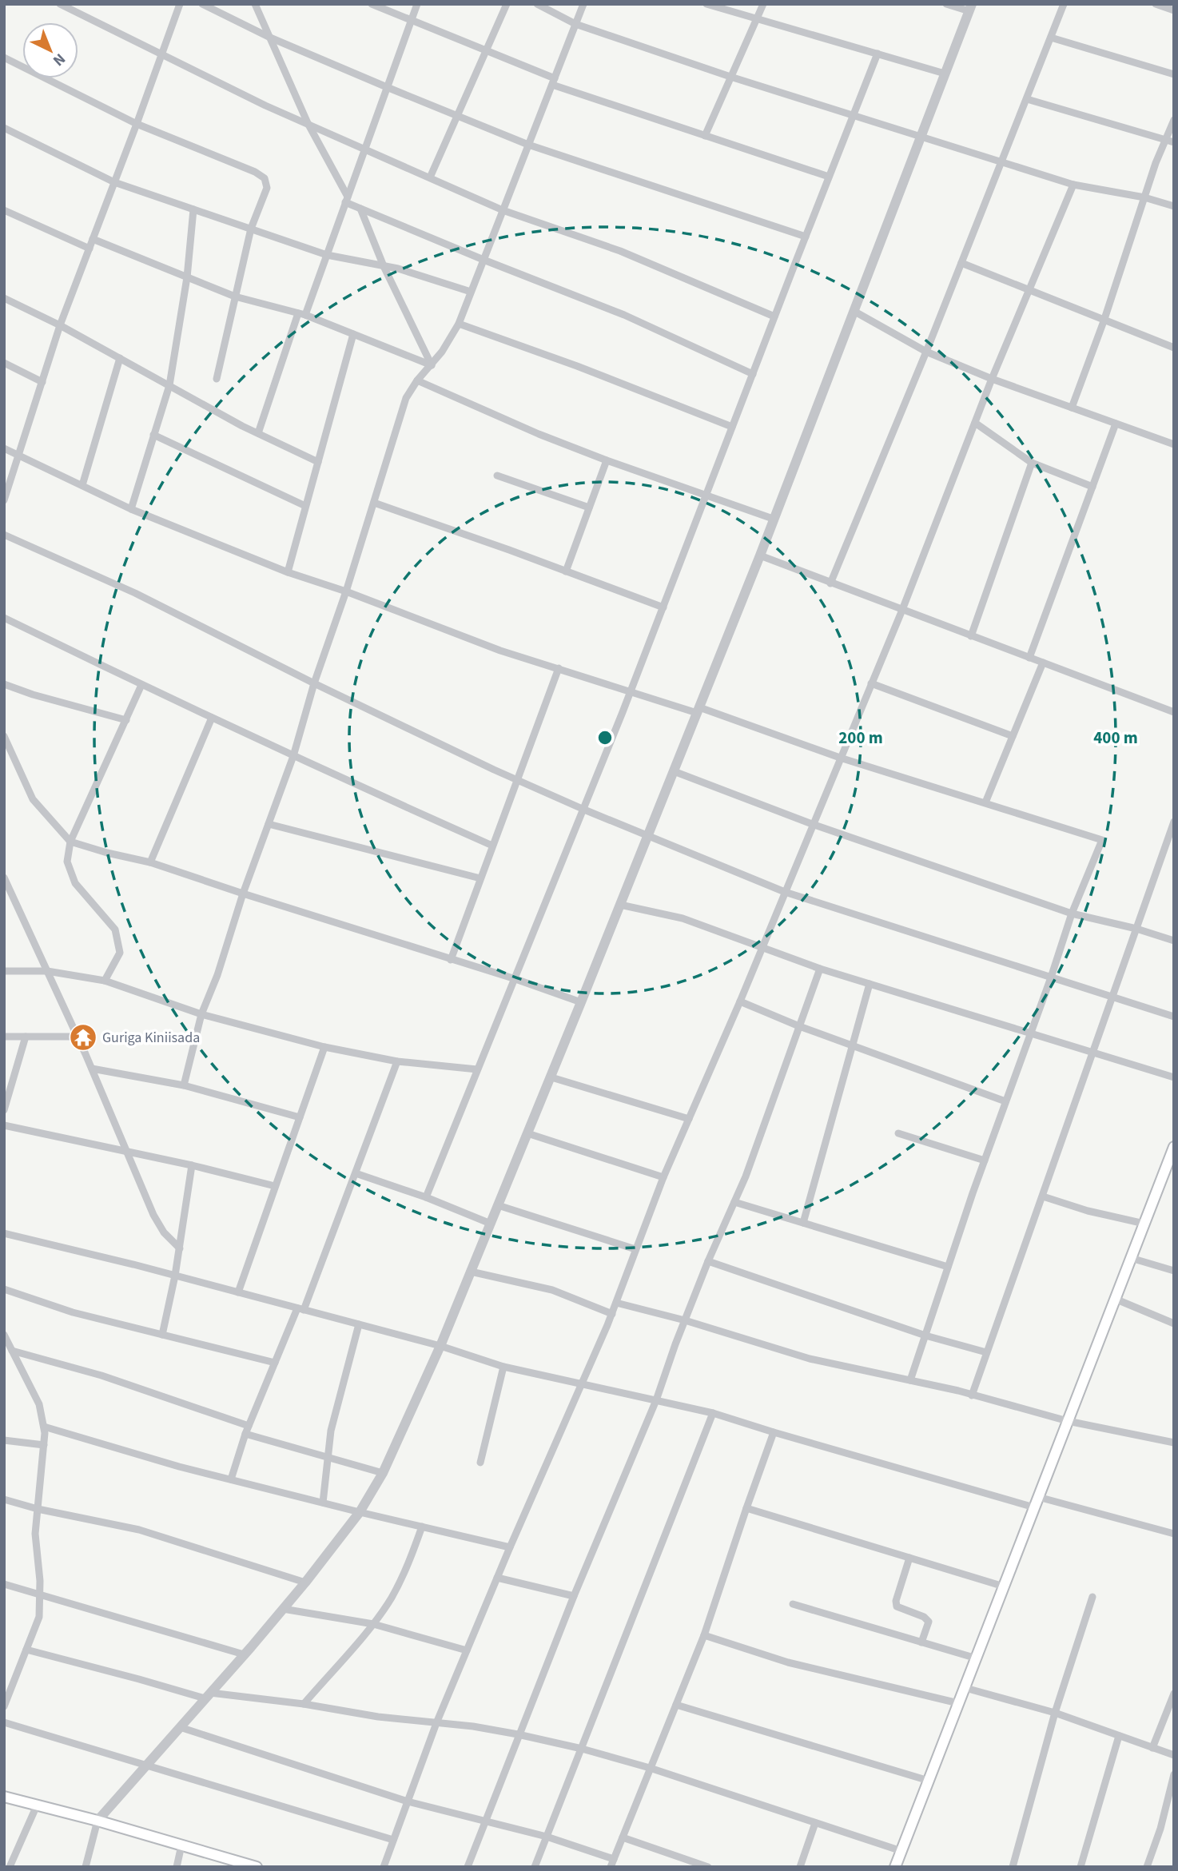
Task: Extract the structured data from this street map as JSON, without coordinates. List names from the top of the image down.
{
  "places": {
    "temple": ["Guriga Kiniisada"]
  },
  "north": "bottom right",
  "rings": ["200 m", "400 m"]
}
